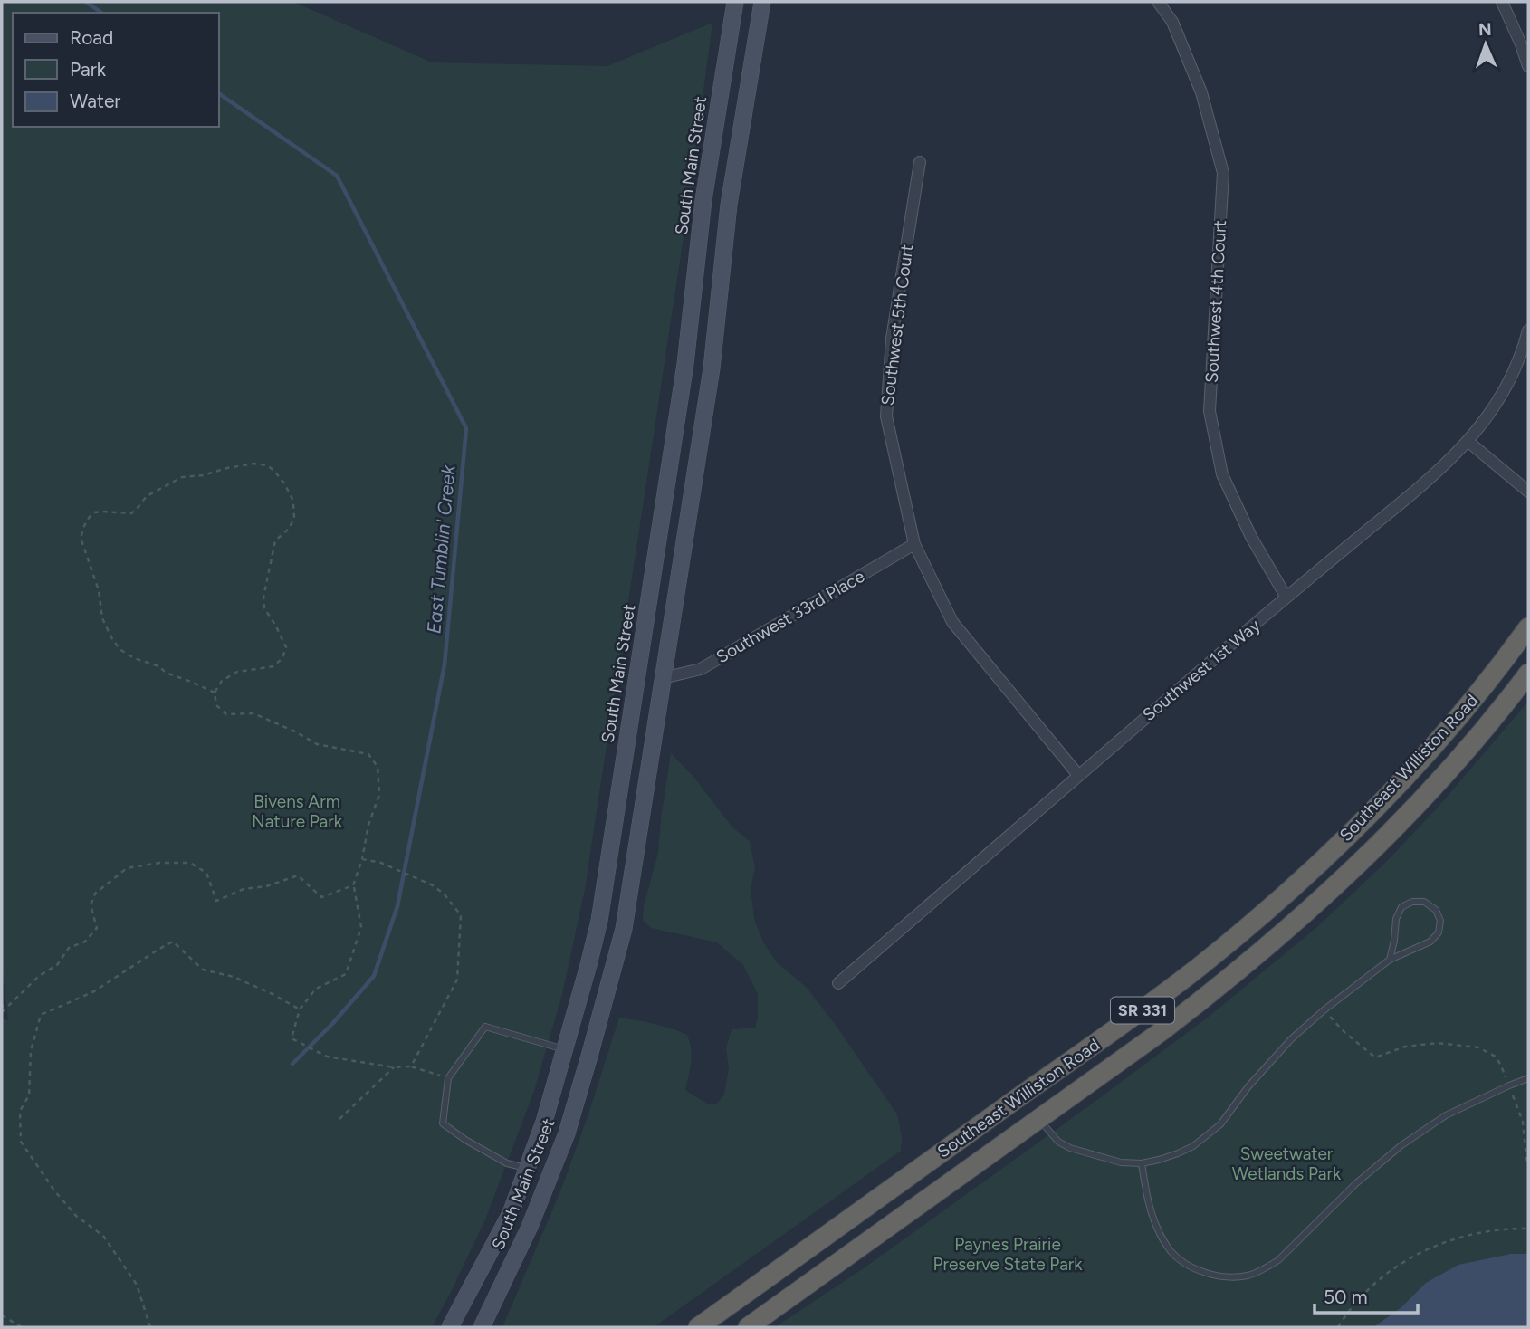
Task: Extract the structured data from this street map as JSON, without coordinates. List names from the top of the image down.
{
  "streets": {
    "highway": ["Southeast Williston Road", "SR 331"],
    "main road": ["South Main Street"],
    "street": [
      "Southwest 4th Court",
      "Southwest 5th Court",
      "Southwest 33rd Place",
      "Southwest 1st Way"
    ]
  },
  "crossings": [
    ["South Main Street", "Southwest 33rd Place"],
    ["Southwest 4th Court", "Southwest 1st Way"],
    ["Southwest 5th Court", "Southwest 33rd Place"],
    ["Southwest 5th Court", "Southwest 1st Way"]
  ],
  "water": ["East Tumblin' Creek"],
  "parks": ["Bivens Arm Nature Park", "Sweetwater Wetlands Park", "Paynes Prairie Preserve State Park"],
  "legend": ["Road", "Park", "Water"],
  "scale_bar": "50 m",
  "north": "top"
}
